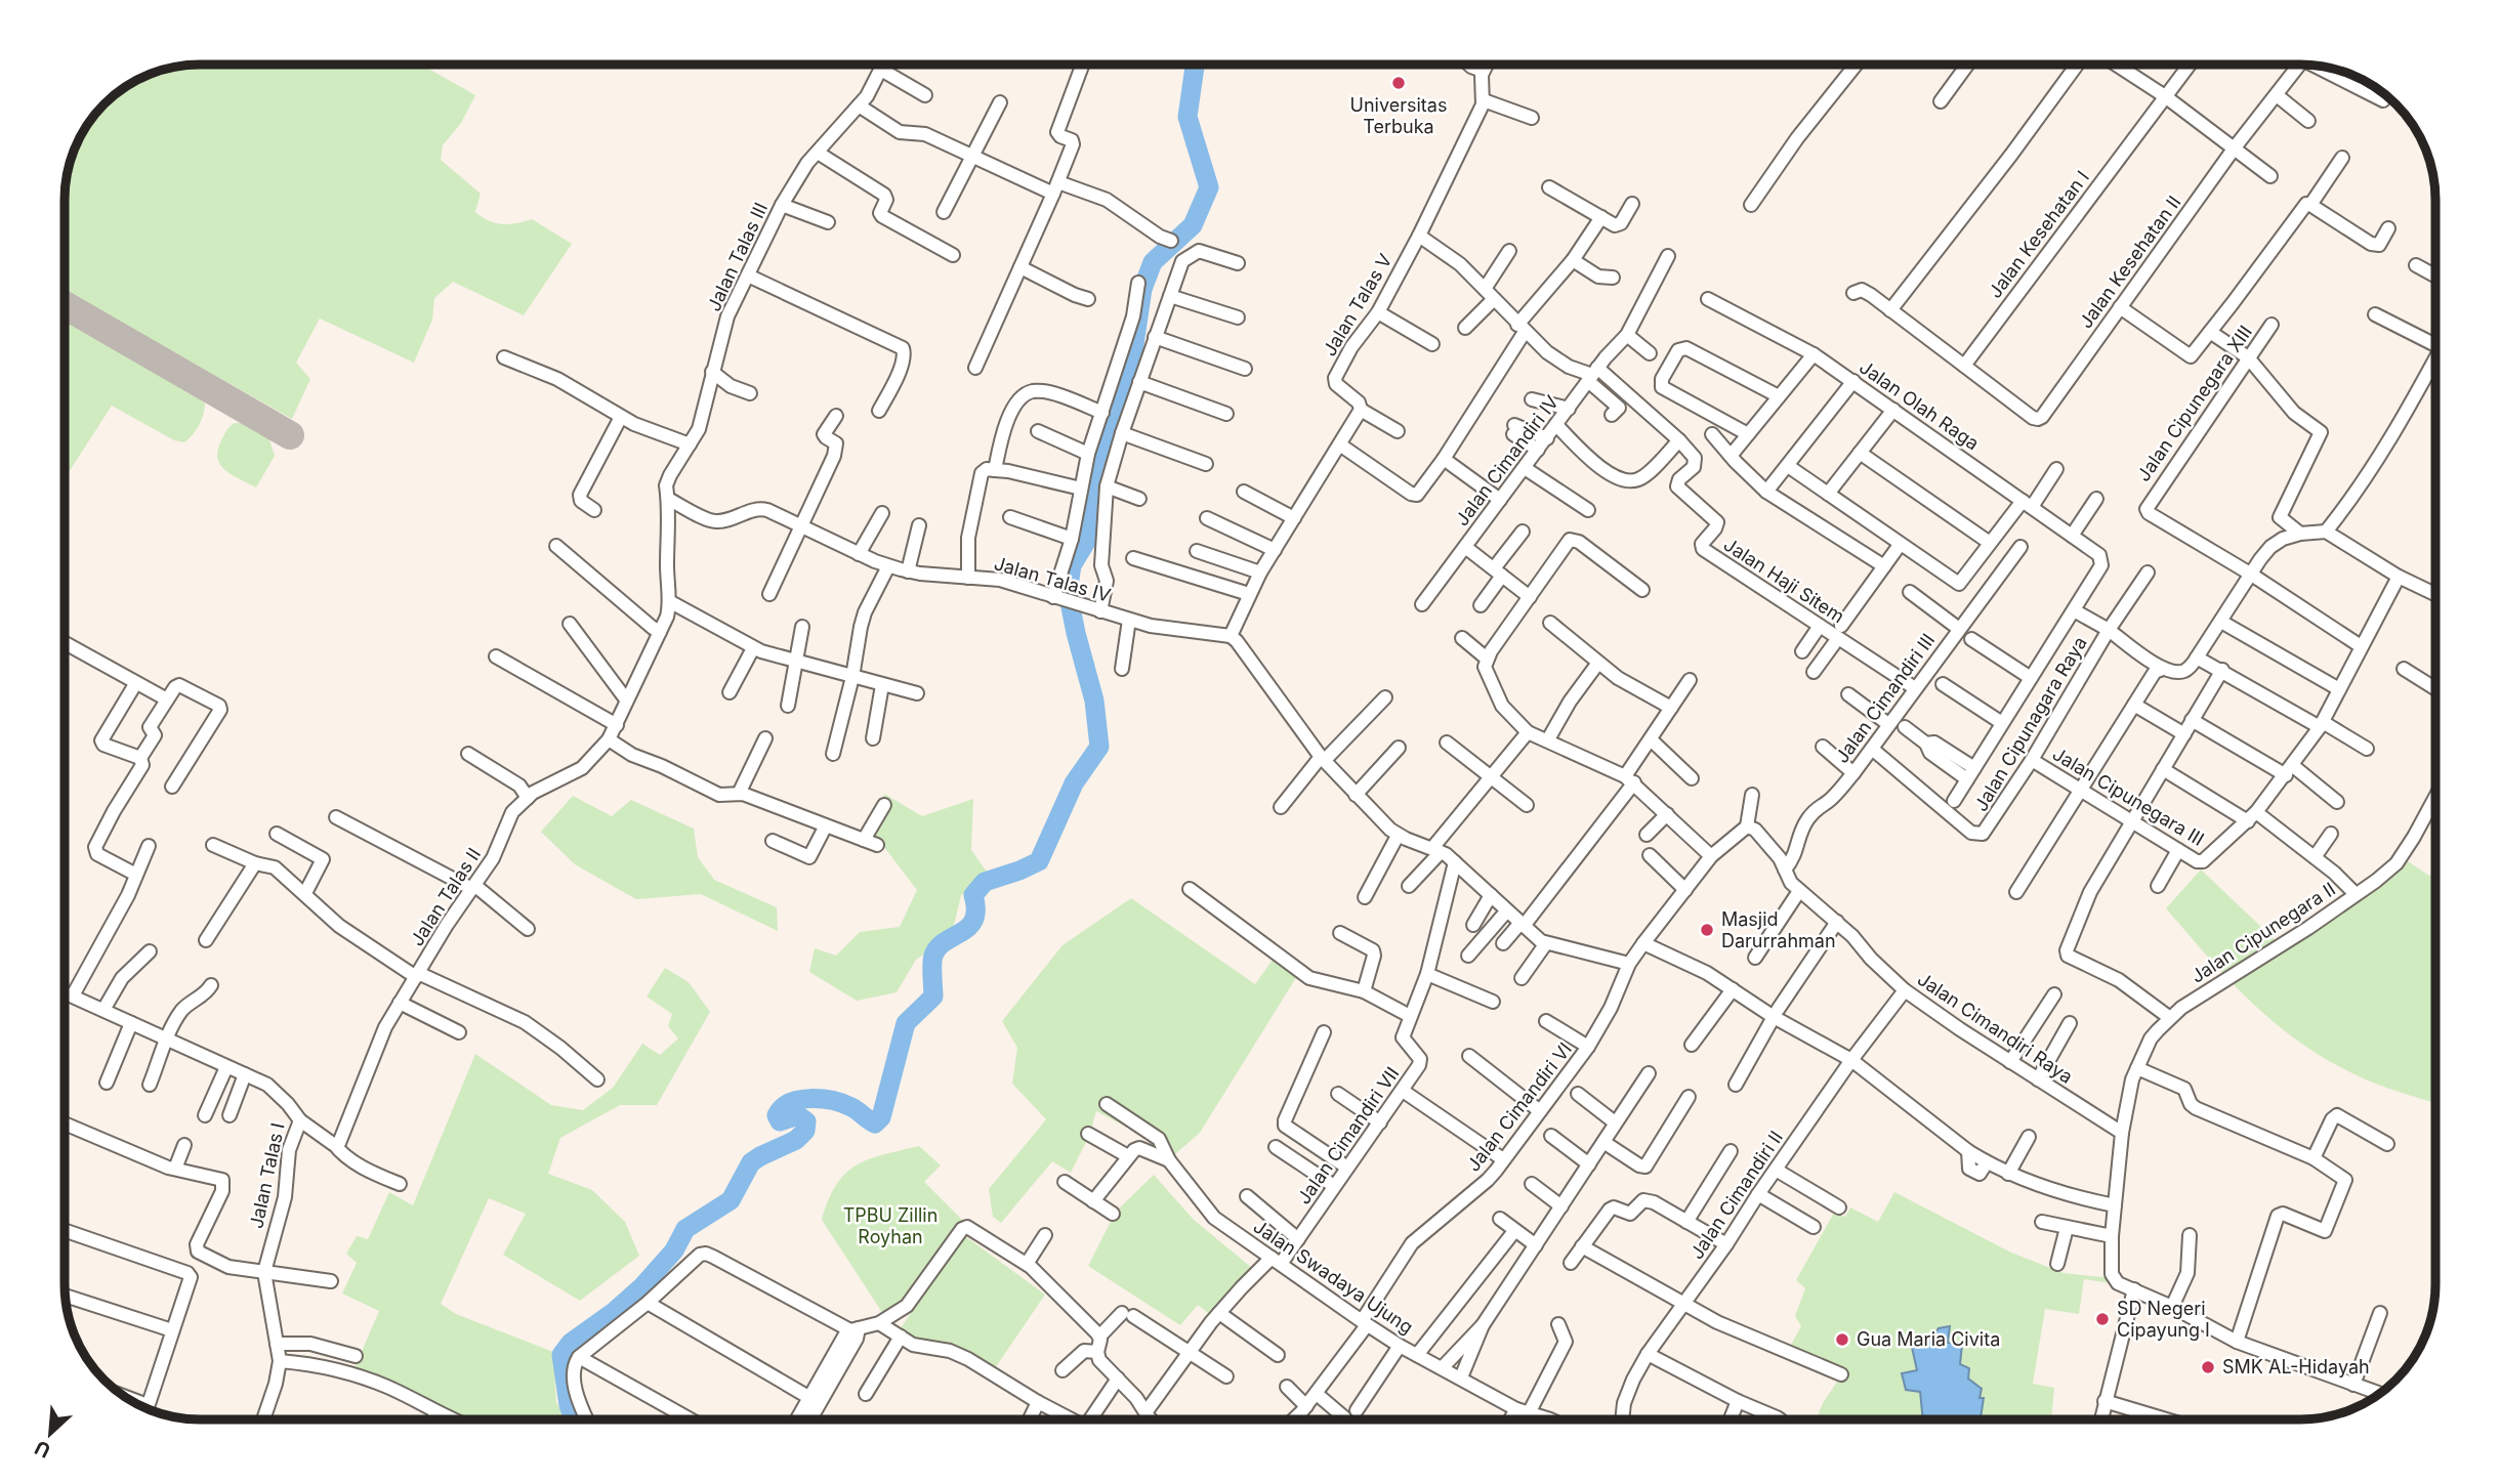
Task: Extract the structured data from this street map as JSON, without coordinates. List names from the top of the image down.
{
  "streets": {
    "street": [
      "Jalan Kesehatan I",
      "Jalan Talas III",
      "Jalan Kesehatan II",
      "Jalan Talas V",
      "Jalan Cipunegara XIII",
      "Jalan Olah Raga",
      "Jalan Cimandiri IV",
      "Jalan Talas IV",
      "Jalan Haji Sitem",
      "Jalan Cimandiri III",
      "Jalan Cipunagara Raya",
      "Jalan Cipunegara III",
      "Jalan Talas II",
      "Jalan Cipunegara II",
      "Jalan Cimandiri Raya",
      "Jalan Cimandiri VI",
      "Jalan Cimandiri VII",
      "Jalan Talas I",
      "Jalan Cimandiri II",
      "Jalan Swadaya Ujung"
    ]
  },
  "crossings": [
    ["Jalan Kesehatan I", "Jalan Kesehatan II"],
    ["Jalan Talas III", "Jalan Talas IV"],
    ["Jalan Talas III", "Jalan Talas II"],
    ["Jalan Talas V", "Jalan Haji Sitem"],
    ["Jalan Cimandiri IV", "Jalan Haji Sitem"],
    ["Jalan Talas IV", "Jalan Talas II"],
    ["Jalan Haji Sitem", "Jalan Cimandiri III"],
    ["Jalan Cimandiri III", "Jalan Cipunagara Raya"],
    ["Jalan Cimandiri III", "Jalan Cimandiri Raya"],
    ["Jalan Cipunagara Raya", "Jalan Cipunegara III"],
    ["Jalan Cipunegara II", "Jalan Cimandiri Raya"],
    ["Jalan Cimandiri Raya", "Jalan Cimandiri II"],
    ["Jalan Cimandiri VI", "Jalan Swadaya Ujung"],
    ["Jalan Cimandiri VII", "Jalan Swadaya Ujung"]
  ],
  "parks": ["TPBU Zillin Royhan"],
  "places": [
    "Universitas Terbuka",
    "Masjid Darurrahman",
    "SD Negeri Cipayung I",
    "Gua Maria Civita",
    "SMK AL-Hidayah"
  ],
  "north": "bottom left"
}
